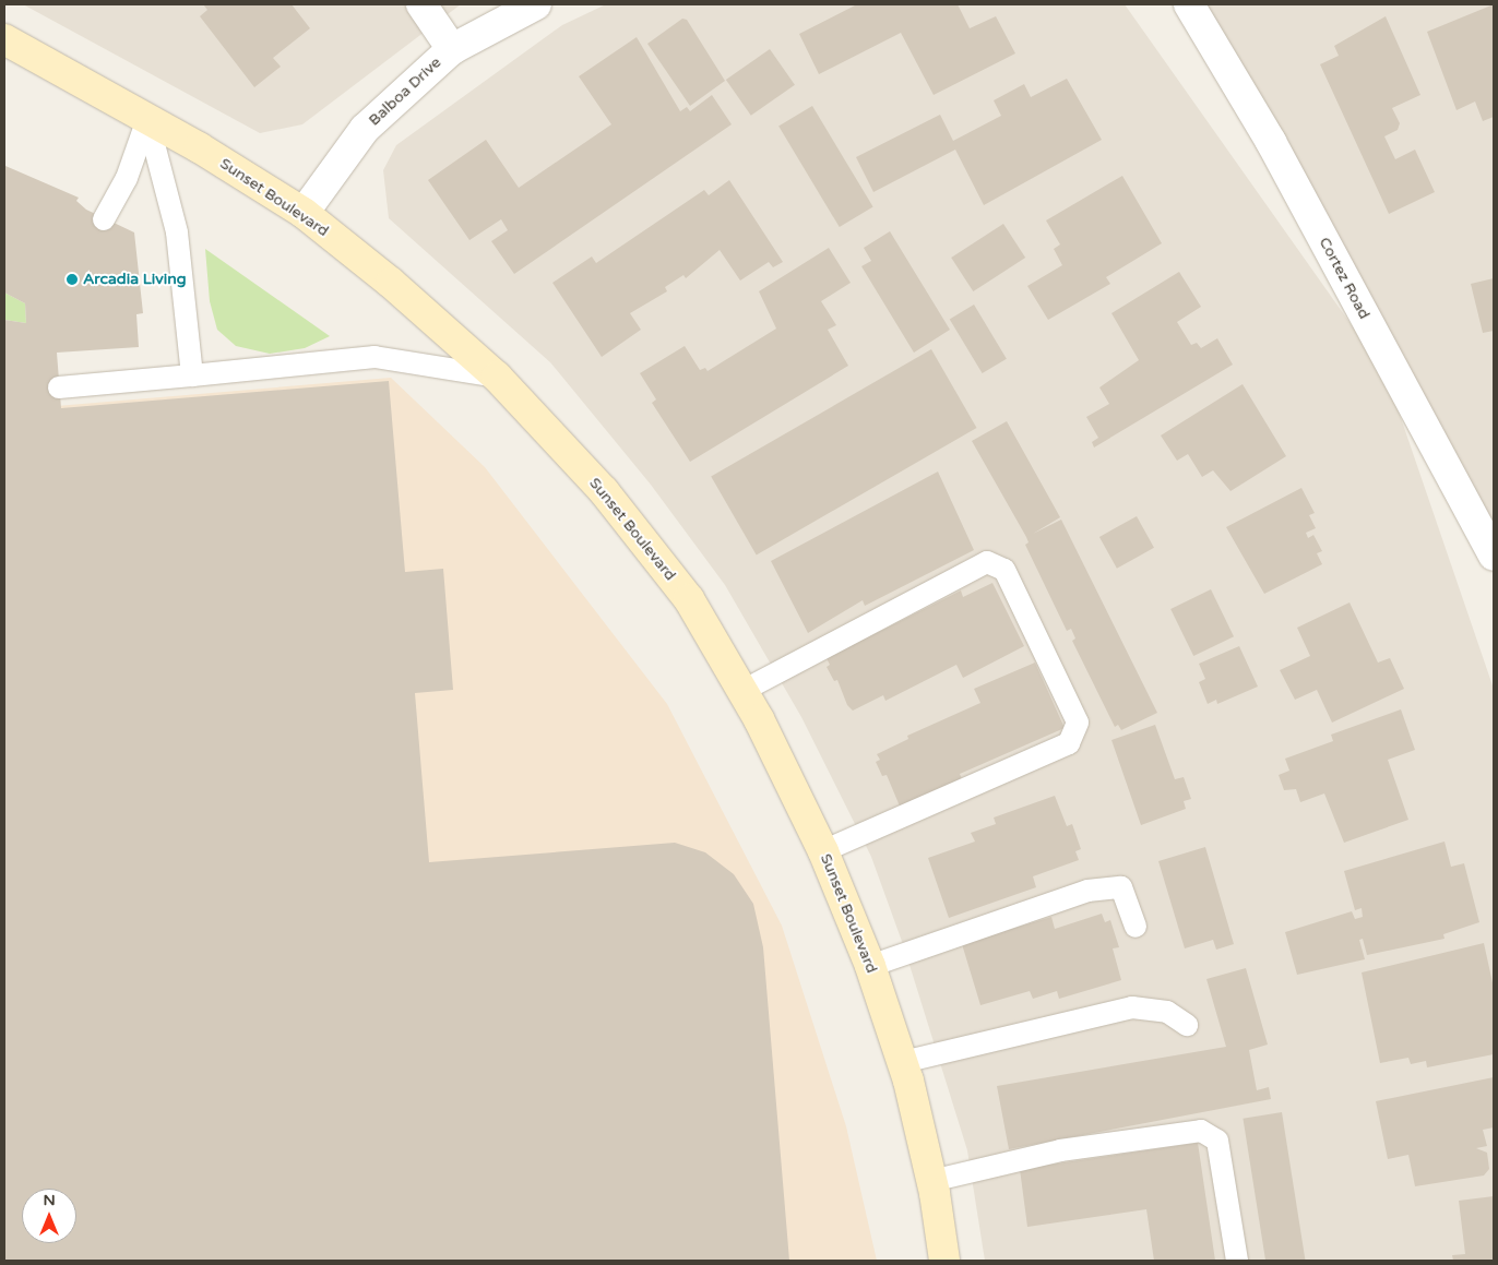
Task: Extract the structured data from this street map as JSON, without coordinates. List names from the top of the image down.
{
  "streets": {
    "main road": ["Sunset Boulevard"],
    "street": ["Balboa Drive", "Cortez Road"]
  },
  "crossings": [
    ["Balboa Drive", "Sunset Boulevard"]
  ],
  "places": ["Arcadia Living"],
  "north": "top"
}
